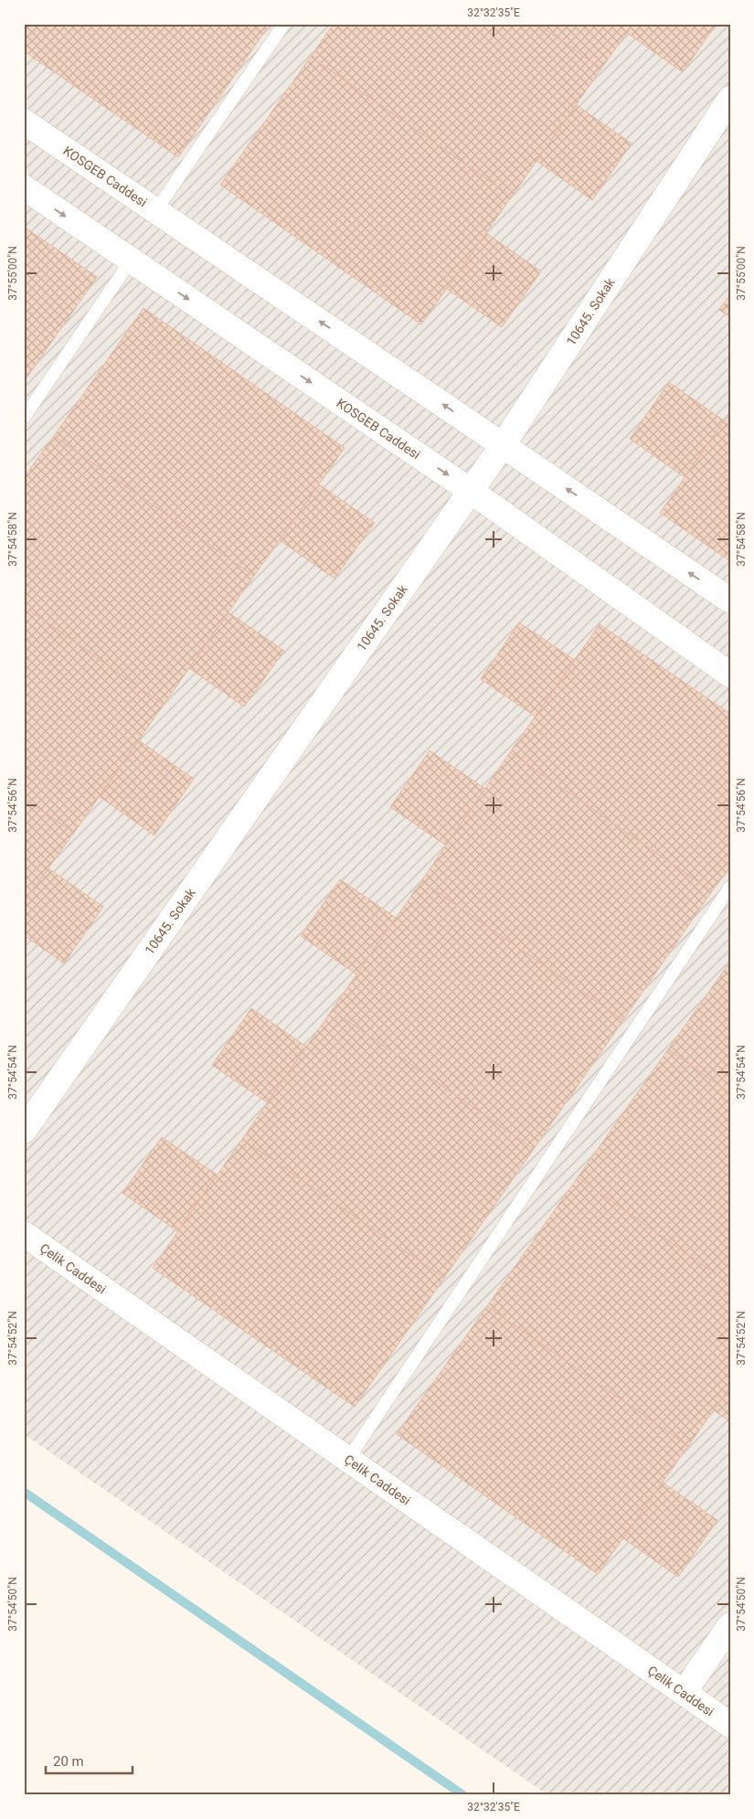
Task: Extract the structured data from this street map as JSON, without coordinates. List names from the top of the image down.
{
  "streets": {
    "street": ["KOSGEB Caddesi", "10645. Sokak", "Çelik Caddesi"]
  },
  "crossings": [
    ["KOSGEB Caddesi", "10645. Sokak"]
  ],
  "scale_bar": "20 m",
  "coordinates": [
    "32°32'35\"E",
    "37°55'00\"N",
    "37°54'58\"N",
    "37°54'56\"N",
    "37°54'54\"N",
    "37°54'52\"N",
    "37°54'50\"N"
  ]
}
